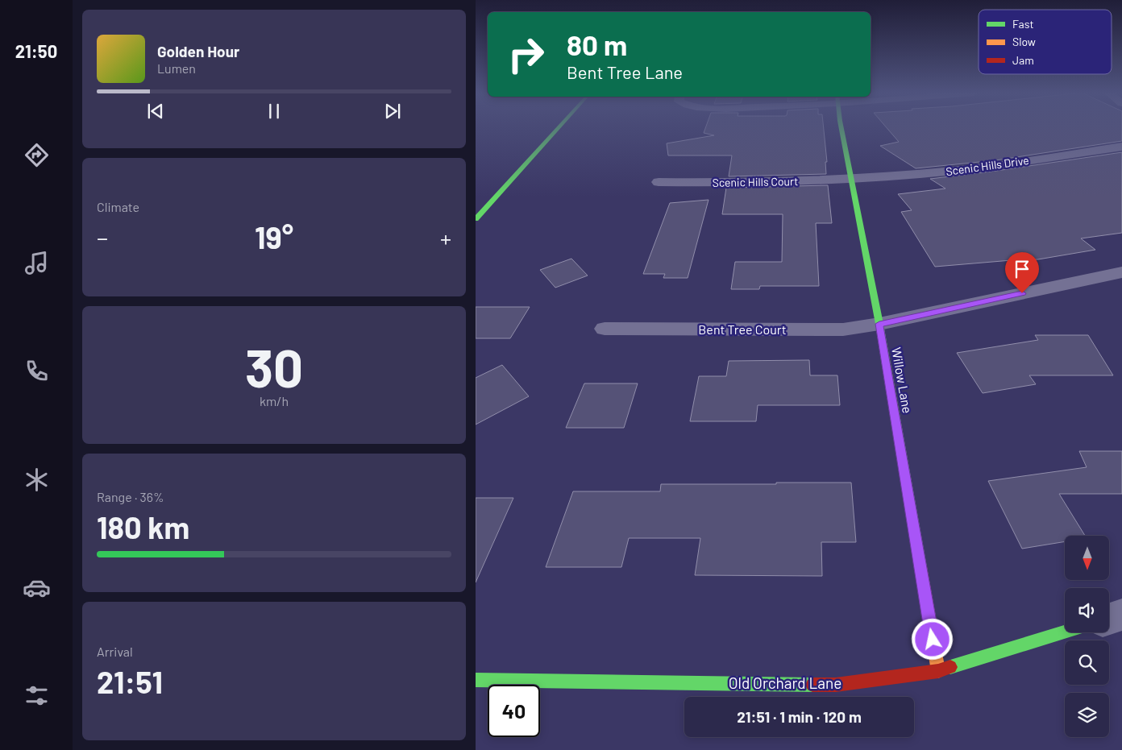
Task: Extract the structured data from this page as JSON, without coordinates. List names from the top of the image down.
{
  "streets": {
    "street": [
      "Scenic Hills Drive",
      "Scenic Hills Court",
      "Bent Tree Court",
      "Willow Lane",
      "Old Orchard Lane"
    ]
  },
  "crossings": [
    ["Scenic Hills Drive", "Scenic Hills Court"],
    ["Scenic Hills Drive", "Willow Lane"],
    ["Scenic Hills Court", "Willow Lane"],
    ["Bent Tree Court", "Willow Lane"],
    ["Willow Lane", "Old Orchard Lane"]
  ],
  "legend": ["Fast", "Slow", "Jam"],
  "north": "bottom",
  "page": {
    "tabs": "21:50",
    "turn": ["80 m", "Bent Tree Lane"],
    "song": ["Golden Hour", "Lumen"],
    "tile": [
      "Climate",
      ["30", "km/h"],
      ["Range · 36%", "180 km"],
      ["Arrival", "21:51"]
    ],
    "heat": ["−", "19°", "+"],
    "limit": "40",
    "trip": "21:51 · 1 min · 120 m"
  }
}
